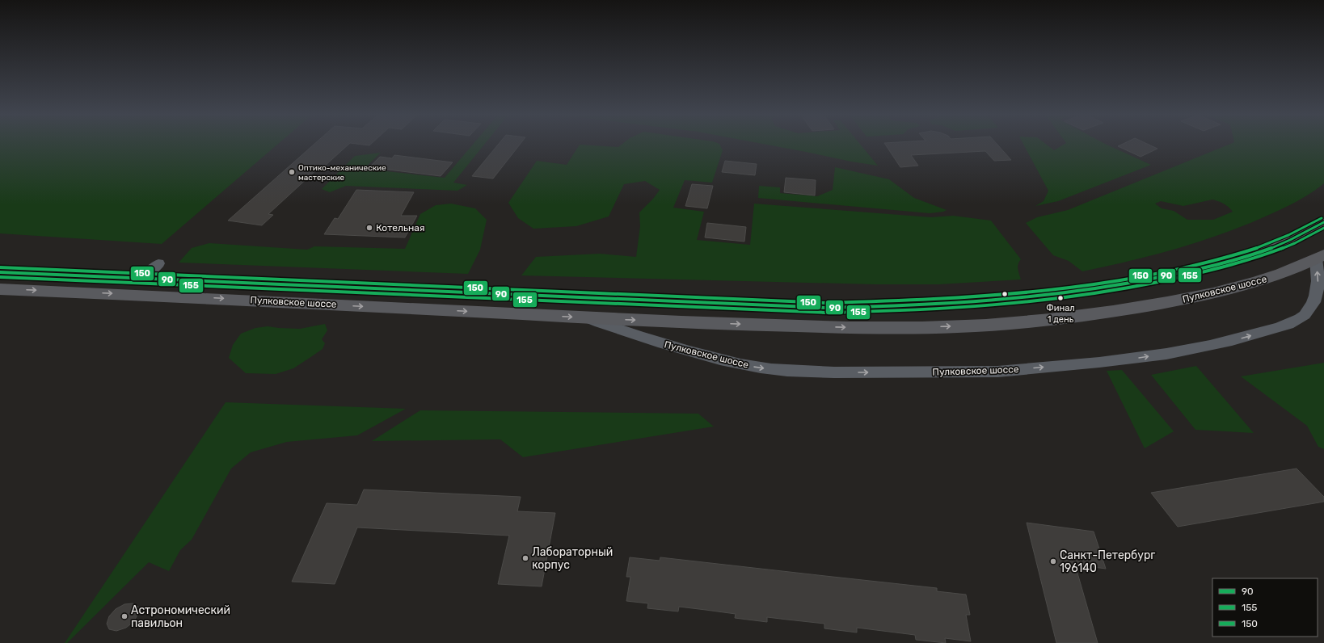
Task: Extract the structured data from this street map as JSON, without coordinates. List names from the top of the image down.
{
  "streets": {
    "highway": ["Пулковское шоссе"]
  },
  "places": [
    "Оптико-механические мастерские",
    "Котельная",
    "Финал 1 день",
    "Лабораторный корпус",
    "Санкт-Петербург 196140",
    "Астрономический павильон"
  ],
  "lines": ["transit line 150", "transit line 90", "transit line 155"],
  "legend": ["90", "155", "150"]
}
